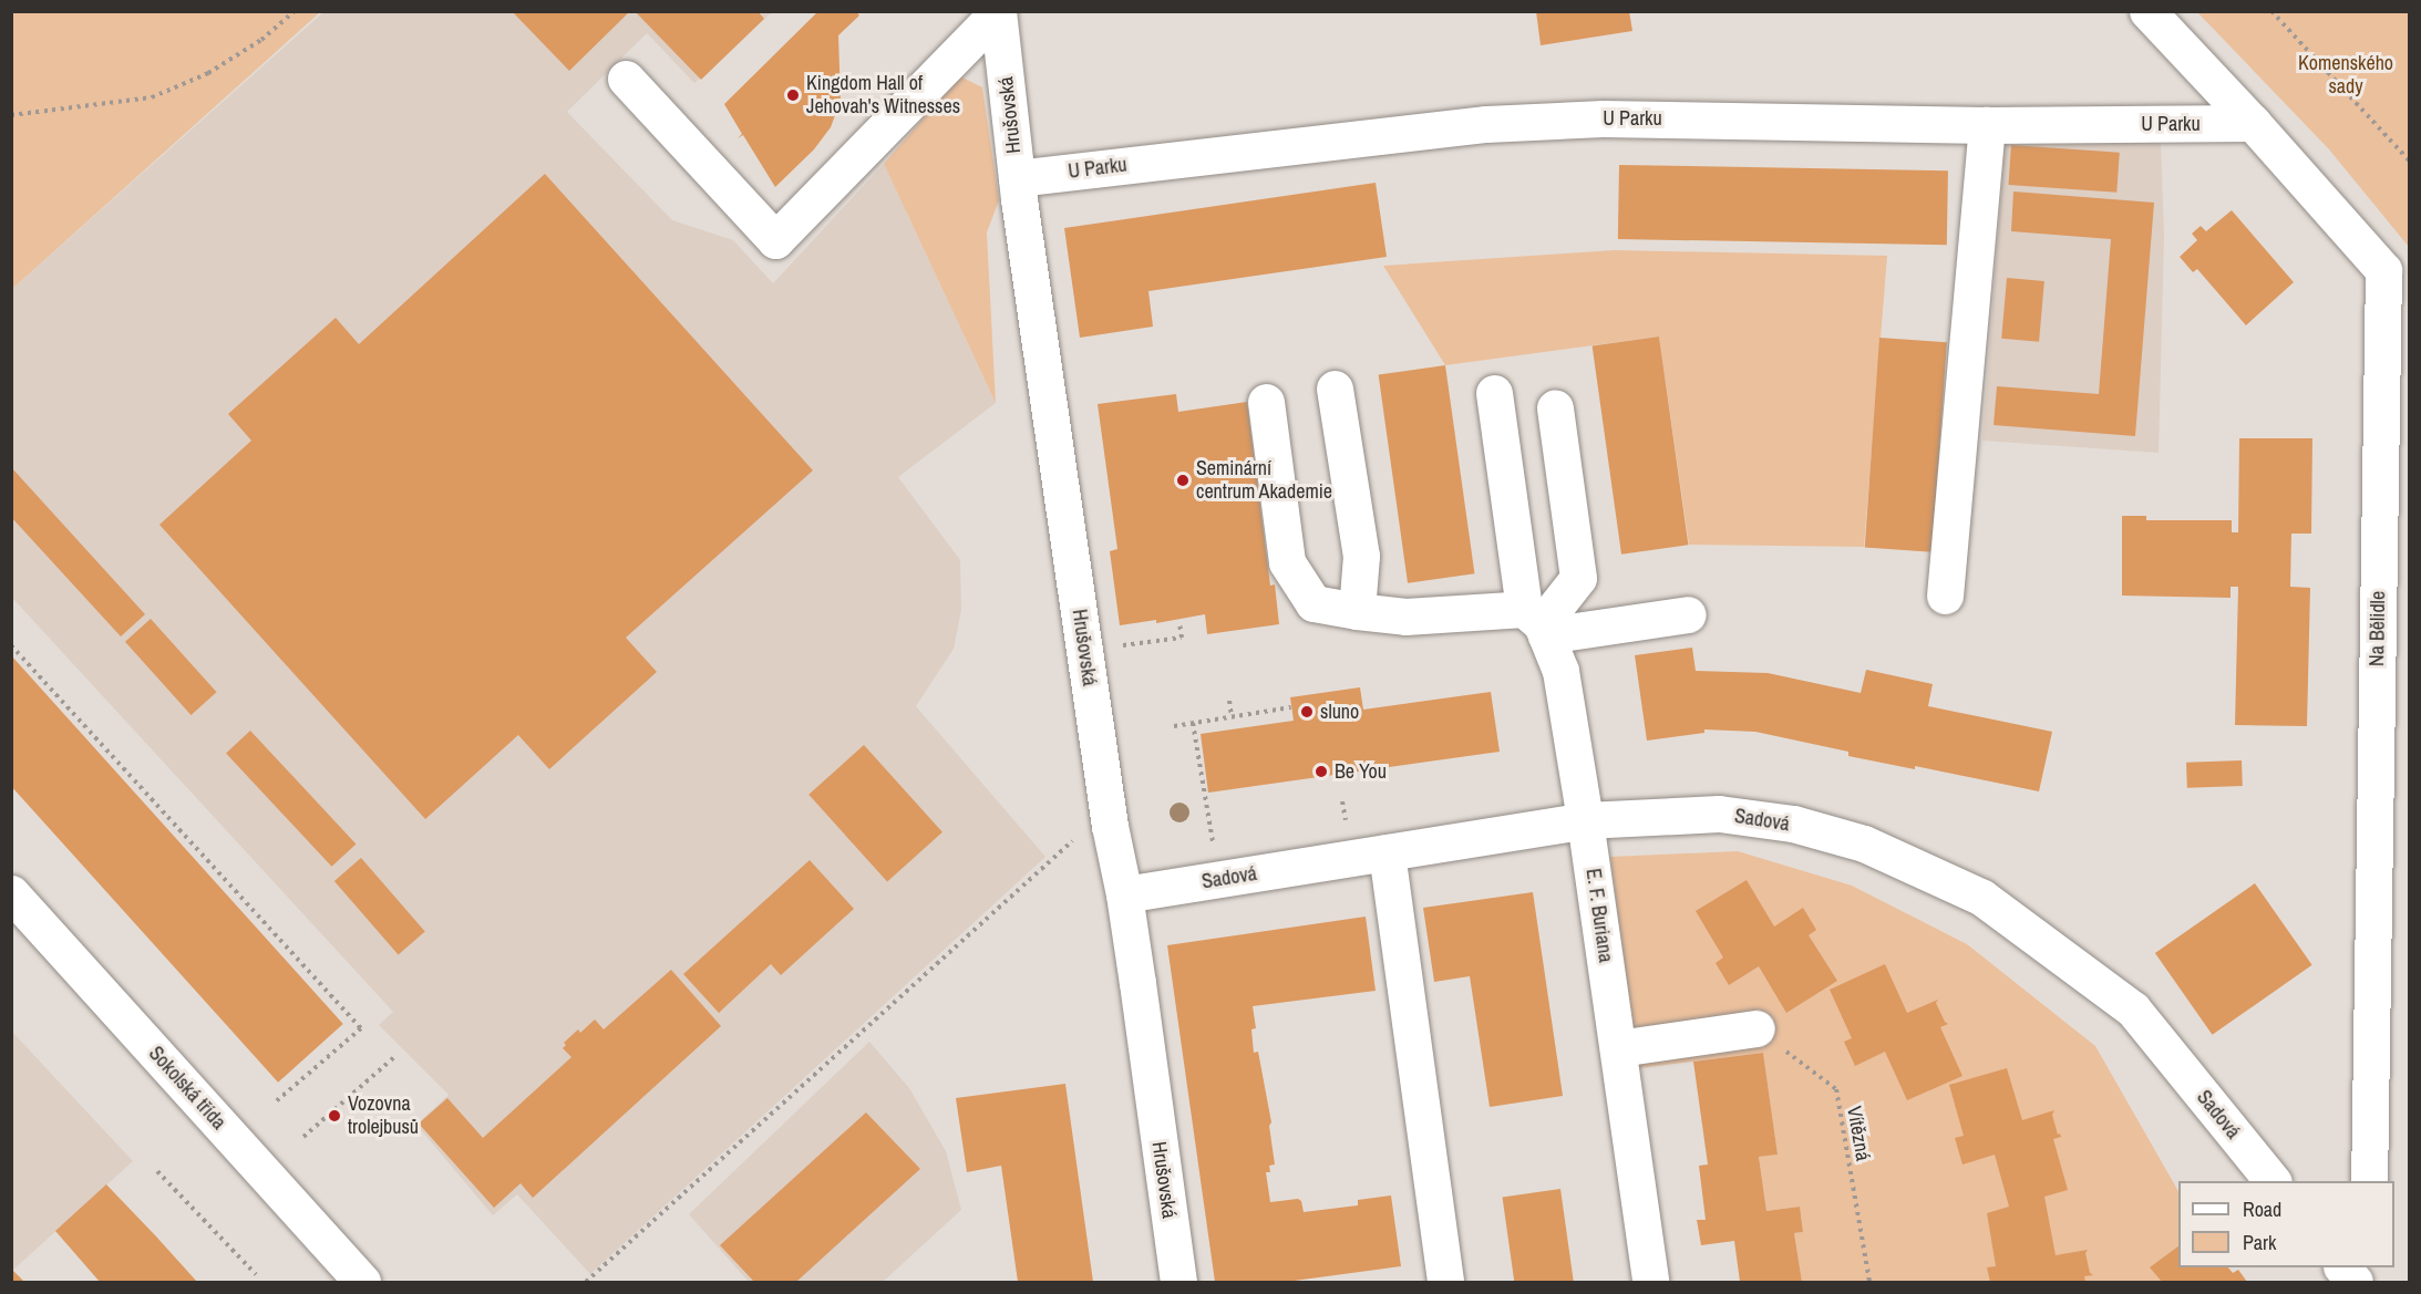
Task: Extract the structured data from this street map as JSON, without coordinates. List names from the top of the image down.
{
  "streets": {
    "street": [
      "Hrušovská",
      "U Parku",
      "Na Bělidle",
      "Sadová",
      "E. F. Buriana",
      "Sokolská třída"
    ],
    "path": ["Vítězná"]
  },
  "crossings": [
    ["Hrušovská", "U Parku"],
    ["Hrušovská", "Sadová"],
    ["U Parku", "Na Bělidle"],
    ["Sadová", "E. F. Buriana"]
  ],
  "parks": ["Komenského sady"],
  "places": [
    "Kingdom Hall of Jehovah's Witnesses",
    "Seminární centrum Akademie",
    "sluno",
    "Be You",
    "Vozovna trolejbusů"
  ],
  "legend": ["Road", "Park"]
}
